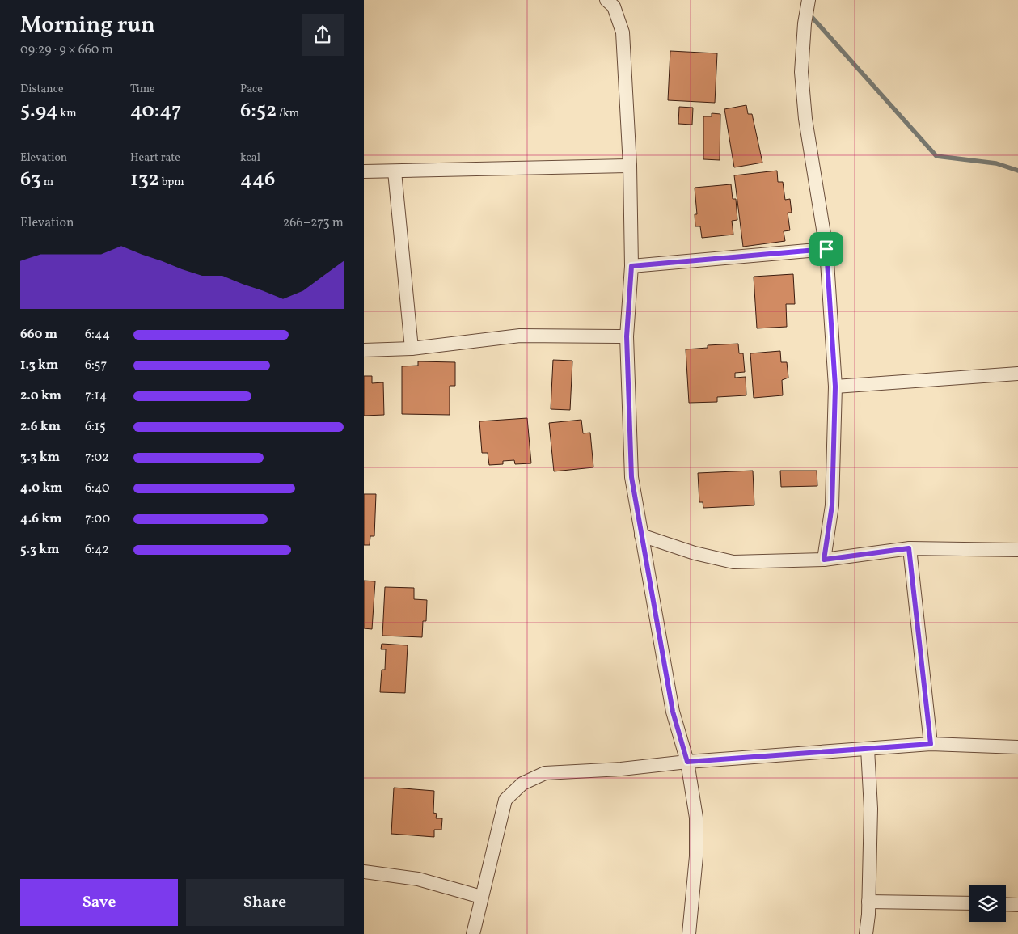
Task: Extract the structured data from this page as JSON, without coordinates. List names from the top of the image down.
{
  "page": {
    "heading": ["Morning run", "09:29 · 9 × 660 m"],
    "stats": [
      ["Distance", "5.94 km"],
      ["Time", "40:47"],
      ["Pace", "6:52 /km"],
      ["Elevation", "63 m"],
      ["Heart rate", "132 bpm"],
      ["kcal", "446"]
    ],
    "chart": ["Elevation", "266–273 m"],
    "list": [
      {
        "name": "660 m",
        "note": "6:44"
      },
      {
        "name": "1.3 km",
        "note": "6:57"
      },
      {
        "name": "2.0 km",
        "note": "7:14"
      },
      {
        "name": "2.6 km",
        "note": "6:15"
      },
      {
        "name": "3.3 km",
        "note": "7:02"
      },
      {
        "name": "4.0 km",
        "note": "6:40"
      },
      {
        "name": "4.6 km",
        "note": "7:00"
      },
      {
        "name": "5.3 km",
        "note": "6:42"
      }
    ],
    "buttons": ["Save", "Share"]
  }
}
